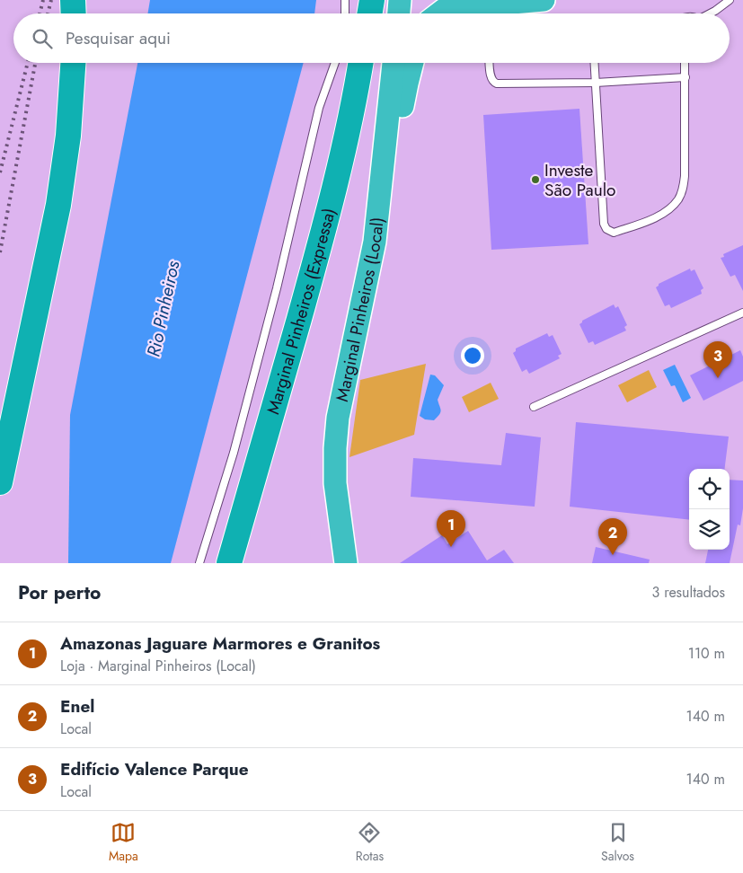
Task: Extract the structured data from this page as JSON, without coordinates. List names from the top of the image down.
{
  "streets": {
    "highway": ["Marginal Pinheiros (Local)", "Marginal Pinheiros (Expressa)"]
  },
  "water": ["Rio Pinheiros"],
  "places": ["Investe São Paulo"],
  "page": {
    "search": "Pesquisar aqui",
    "pins": ["3", "1", "2"],
    "heading": ["Por perto", "3 resultados"],
    "list": [
      {
        "mark": "1",
        "name": "Amazonas Jaguare Marmores e Granitos",
        "note": "Loja · Marginal Pinheiros (Local)",
        "value": "110 m"
      },
      {
        "mark": "2",
        "name": "Enel",
        "note": "Local",
        "value": "140 m"
      },
      {
        "mark": "3",
        "name": "Edifício Valence Parque",
        "note": "Local",
        "value": "140 m"
      }
    ],
    "nav": ["Mapa", "Rotas", "Salvos"]
  }
}
